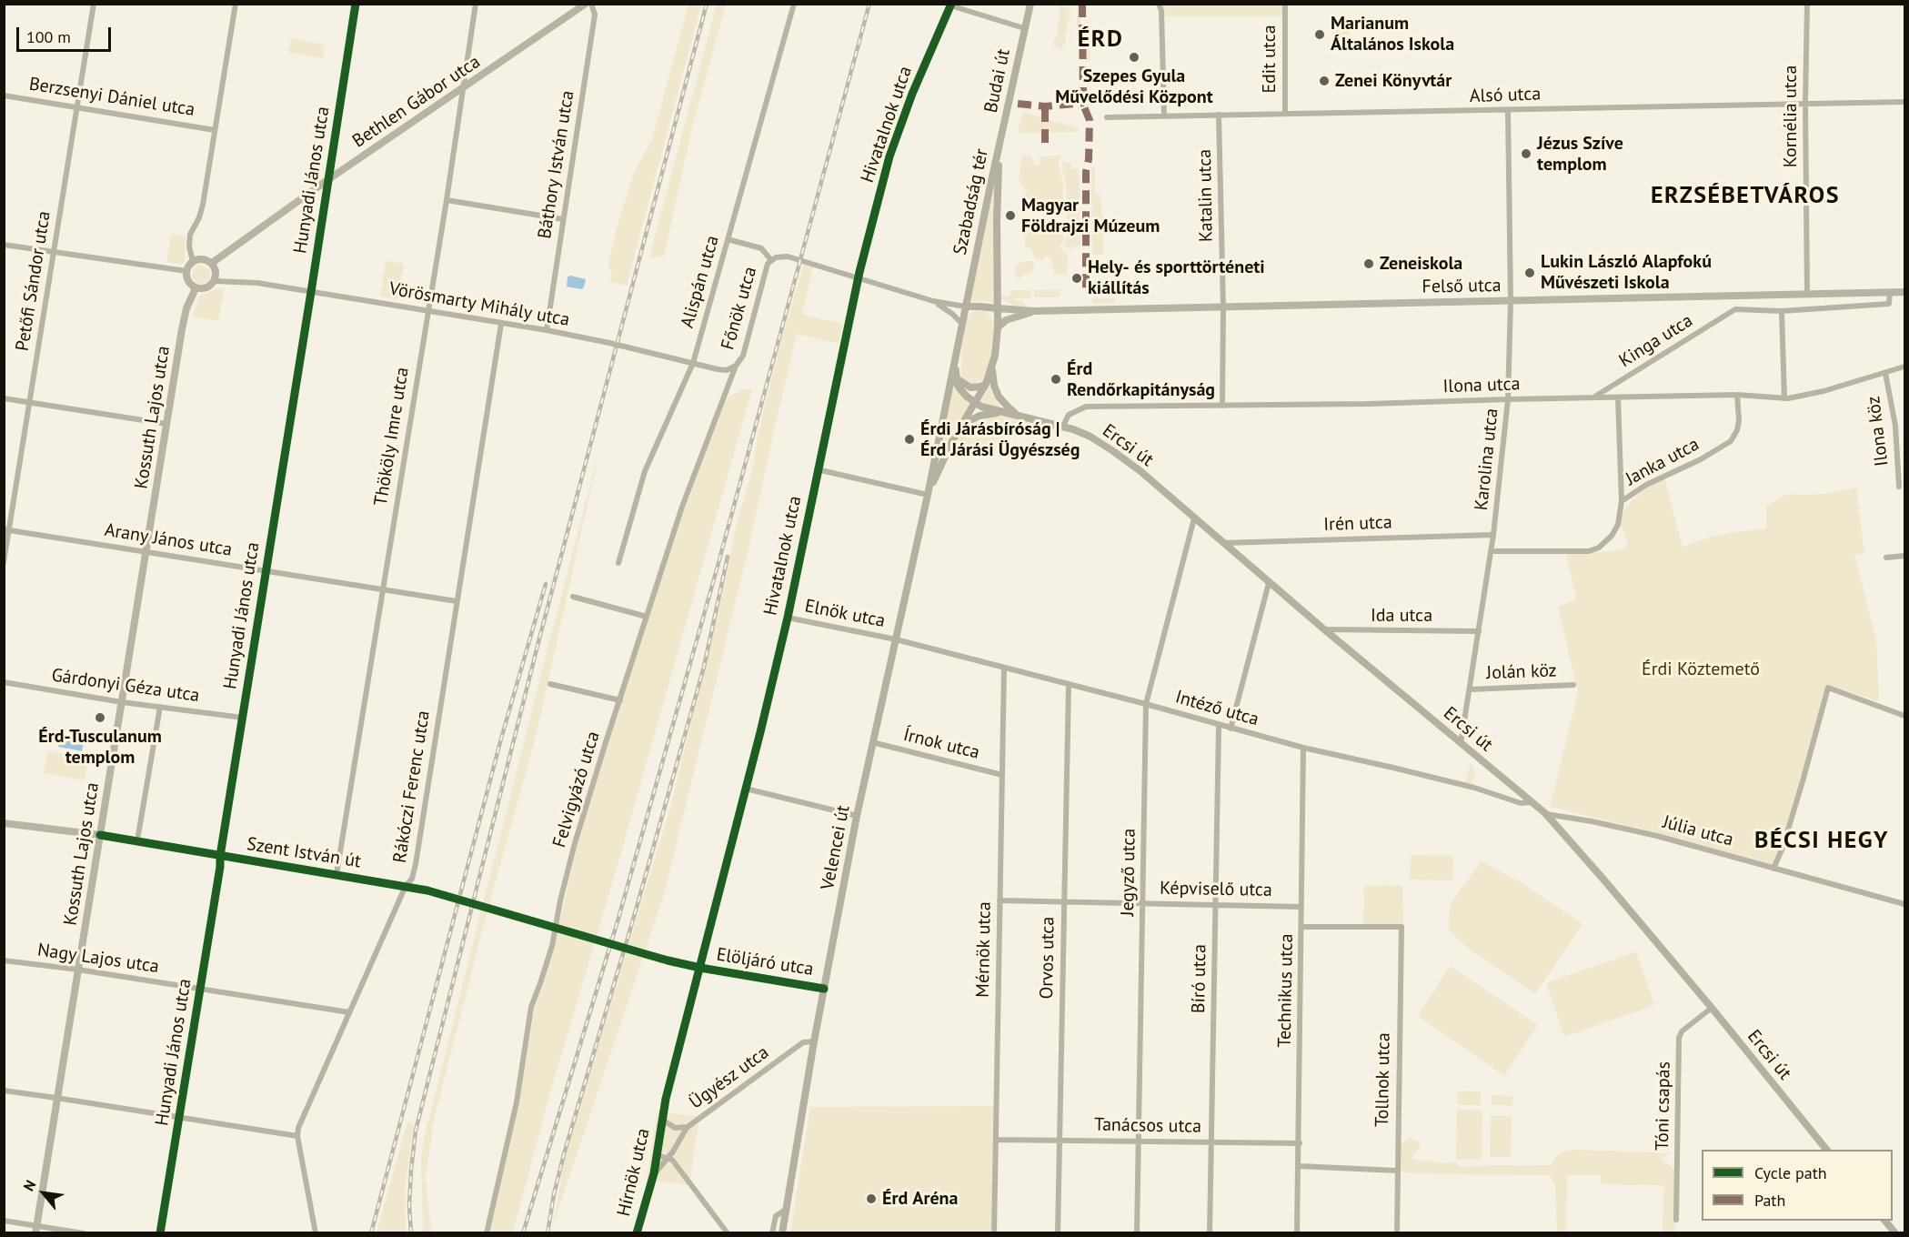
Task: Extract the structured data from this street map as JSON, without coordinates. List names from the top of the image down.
{
  "streets": {
    "main road": [
      "Budai út",
      "Szabadság tér",
      "Ercsi út",
      "Velencei út"
    ],
    "street": [
      "Edit utca",
      "Alsó utca",
      "Berzsenyi Dániel utca",
      "Bethlen Gábor utca",
      "Kornélia utca",
      "Hivatalnok utca",
      "Báthory István utca",
      "Hunyadi János utca",
      "Katalin utca",
      "Petőfi Sándor utca",
      "Alispán utca",
      "Felső utca",
      "Vörösmarty Mihály utca",
      "Főnök utca",
      "Kinga utca",
      "Ilona utca",
      "Kossuth Lajos utca",
      "Ilona köz",
      "Thököly Imre utca",
      "Karolina utca",
      "Janka utca",
      "Irén utca",
      "Arany János utca",
      "Elnök utca",
      "Ida utca",
      "Jolán köz",
      "Gárdonyi Géza utca",
      "Intéző utca",
      "Írnok utca",
      "Rákóczi Ferenc utca",
      "Felvigyázó utca",
      "Júlia utca",
      "Szent István út",
      "Jegyző utca",
      "Képviselő utca",
      "Mérnök utca",
      "Orvos utca",
      "Nagy Lajos utca",
      "Elöljáró utca",
      "Bíró utca",
      "Technikus utca",
      "Ügyész utca",
      "Tollnok utca",
      "Tóni csapás",
      "Tanácsos utca",
      "Hírnök utca"
    ]
  },
  "crossings": [
    ["Edit utca", "Alsó utca"],
    ["Budai út", "Szabadság tér"],
    ["Alsó utca", "Kornélia utca"],
    ["Alsó utca", "Katalin utca"],
    ["Alsó utca", "Karolina utca"],
    ["Berzsenyi Dániel utca", "Petőfi Sándor utca"],
    ["Bethlen Gábor utca", "Hunyadi János utca"],
    ["Bethlen Gábor utca", "Vörösmarty Mihály utca"],
    ["Bethlen Gábor utca", "Kossuth Lajos utca"],
    ["Bethlen Gábor utca", "Thököly Imre utca"],
    ["Kornélia utca", "Felső utca"],
    ["Hivatalnok utca", "Elnök utca"],
    ["Hivatalnok utca", "Elöljáró utca"],
    ["Hivatalnok utca", "Ügyész utca"],
    ["Hivatalnok utca", "Hírnök utca"],
    ["Báthory István utca", "Vörösmarty Mihály utca"],
    ["Hunyadi János utca", "Vörösmarty Mihály utca"],
    ["Hunyadi János utca", "Arany János utca"],
    ["Hunyadi János utca", "Gárdonyi Géza utca"],
    ["Hunyadi János utca", "Szent István út"],
    ["Hunyadi János utca", "Nagy Lajos utca"],
    ["Katalin utca", "Felső utca"],
    ["Katalin utca", "Ilona utca"],
    ["Szabadság tér", "Felső utca"],
    ["Szabadság tér", "Ercsi út"],
    ["Szabadság tér", "Velencei út"],
    ["Petőfi Sándor utca", "Arany János utca"],
    ["Alispán utca", "Vörösmarty Mihály utca"],
    ["Felső utca", "Karolina utca"],
    ["Vörösmarty Mihály utca", "Főnök utca"],
    ["Vörösmarty Mihály utca", "Kossuth Lajos utca"],
    ["Vörösmarty Mihály utca", "Thököly Imre utca"],
    ["Vörösmarty Mihály utca", "Rákóczi Ferenc utca"],
    ["Vörösmarty Mihály utca", "Felvigyázó utca"],
    ["Főnök utca", "Felvigyázó utca"],
    ["Kinga utca", "Ilona utca"],
    ["Ilona utca", "Ilona köz"],
    ["Ilona utca", "Ercsi út"],
    ["Ilona utca", "Karolina utca"],
    ["Ilona utca", "Janka utca"],
    ["Kossuth Lajos utca", "Arany János utca"],
    ["Kossuth Lajos utca", "Gárdonyi Géza utca"],
    ["Kossuth Lajos utca", "Szent István út"],
    ["Kossuth Lajos utca", "Nagy Lajos utca"],
    ["Thököly Imre utca", "Arany János utca"],
    ["Thököly Imre utca", "Szent István út"],
    ["Ercsi út", "Karolina utca"],
    ["Ercsi út", "Irén utca"],
    ["Ercsi út", "Ida utca"],
    ["Ercsi út", "Intéző utca"],
    ["Ercsi út", "Júlia utca"],
    ["Ercsi út", "Jegyző utca"],
    ["Ercsi út", "Tóni csapás"],
    ["Karolina utca", "Janka utca"],
    ["Karolina utca", "Irén utca"],
    ["Karolina utca", "Ida utca"],
    ["Karolina utca", "Jolán köz"],
    ["Arany János utca", "Rákóczi Ferenc utca"],
    ["Elnök utca", "Intéző utca"],
    ["Elnök utca", "Velencei út"],
    ["Intéző utca", "Velencei út"],
    ["Intéző utca", "Jegyző utca"],
    ["Intéző utca", "Mérnök utca"],
    ["Intéző utca", "Orvos utca"],
    ["Intéző utca", "Bíró utca"],
    ["Intéző utca", "Technikus utca"],
    ["Írnok utca", "Velencei út"],
    ["Írnok utca", "Mérnök utca"],
    ["Rákóczi Ferenc utca", "Szent István út"],
    ["Rákóczi Ferenc utca", "Nagy Lajos utca"],
    ["Felvigyázó utca", "Szent István út"],
    ["Felvigyázó utca", "Elöljáró utca"],
    ["Velencei út", "Elöljáró utca"],
    ["Velencei út", "Ügyész utca"],
    ["Szent István út", "Elöljáró utca"],
    ["Jegyző utca", "Képviselő utca"],
    ["Jegyző utca", "Tanácsos utca"],
    ["Képviselő utca", "Mérnök utca"],
    ["Képviselő utca", "Orvos utca"],
    ["Képviselő utca", "Bíró utca"],
    ["Képviselő utca", "Technikus utca"],
    ["Mérnök utca", "Tanácsos utca"],
    ["Orvos utca", "Tanácsos utca"],
    ["Bíró utca", "Tanácsos utca"],
    ["Technikus utca", "Tollnok utca"],
    ["Technikus utca", "Tanácsos utca"],
    ["Ügyész utca", "Hírnök utca"]
  ],
  "districts": ["ÉRD", "ERZSÉBETVÁROS", "BÉCSI HEGY"],
  "parks": ["Érdi Köztemető"],
  "places": [
    "Marianum Általános Iskola",
    "Szepes Gyula Művelődési Központ",
    "Zenei Könyvtár",
    "Jézus Szíve templom",
    "Magyar Földrajzi Múzeum",
    "Zeneiskola",
    "Lukin László Alapfokú Művészeti Iskola",
    "Hely- és sporttörténeti kiállítás",
    "Érd Rendőrkapitányság",
    "Érdi Járásbíróság | Érd Járási Ügyészség",
    "Érd-Tusculanum templom",
    "Érd Aréna"
  ],
  "legend": ["Cycle path", "Path"],
  "scale_bar": "100 m",
  "north": "top left"
}
